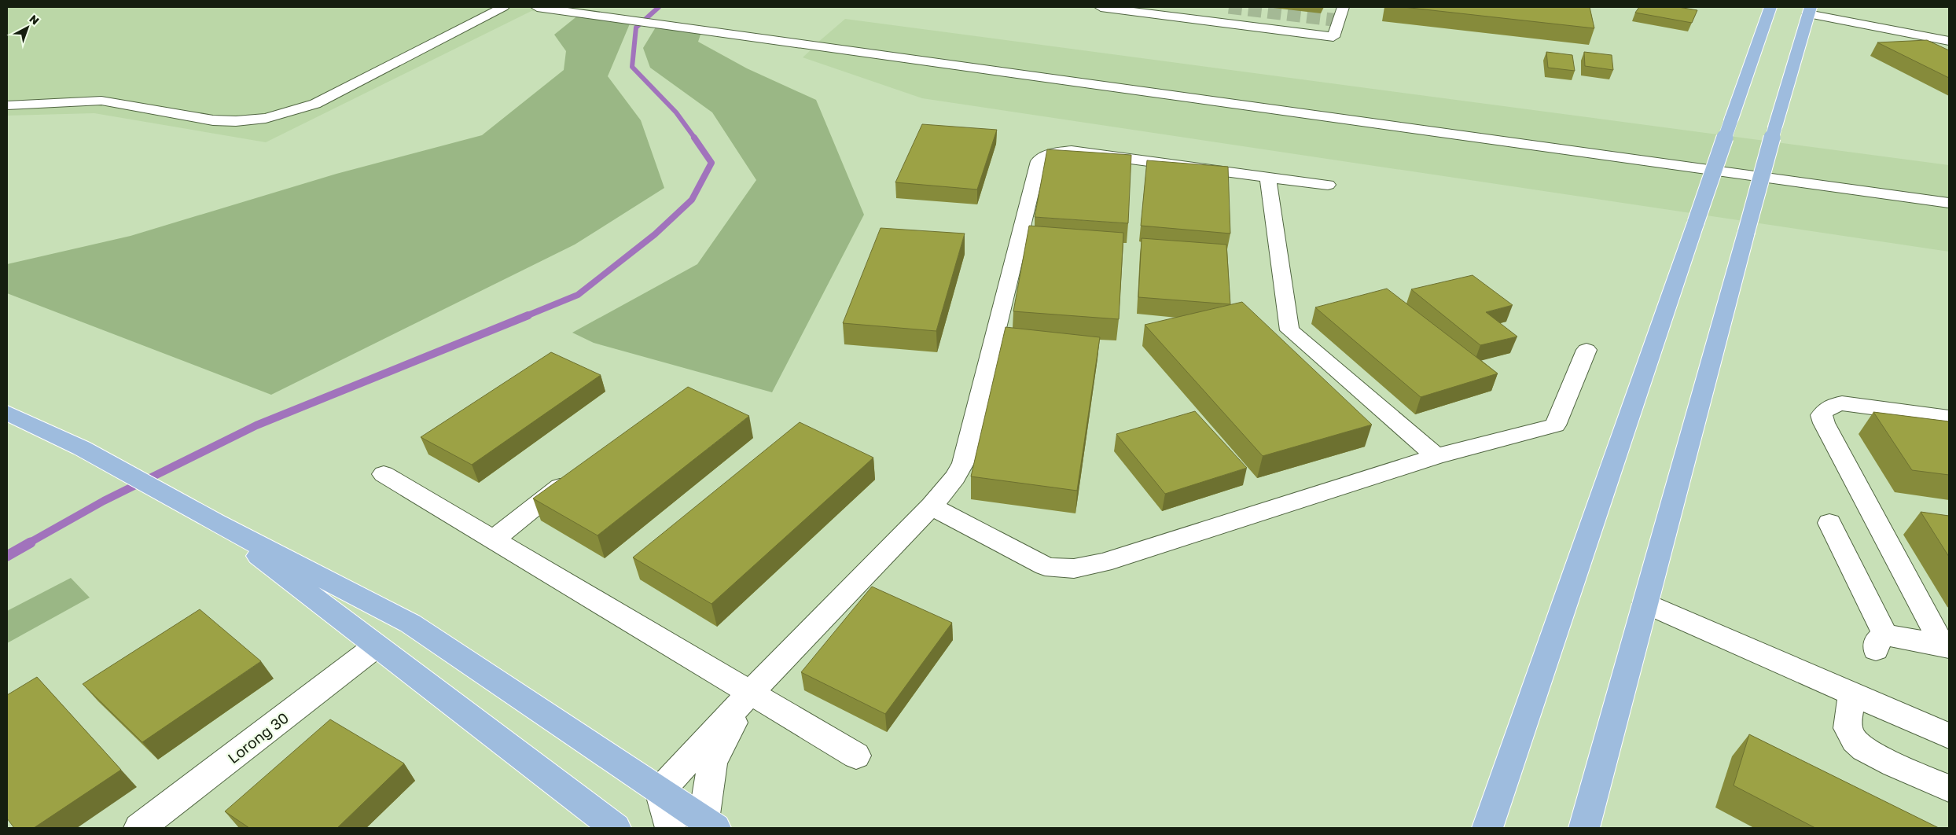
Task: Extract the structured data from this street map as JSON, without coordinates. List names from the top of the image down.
{
  "streets": {
    "street": ["Lorong 30"]
  },
  "north": "top right"
}
